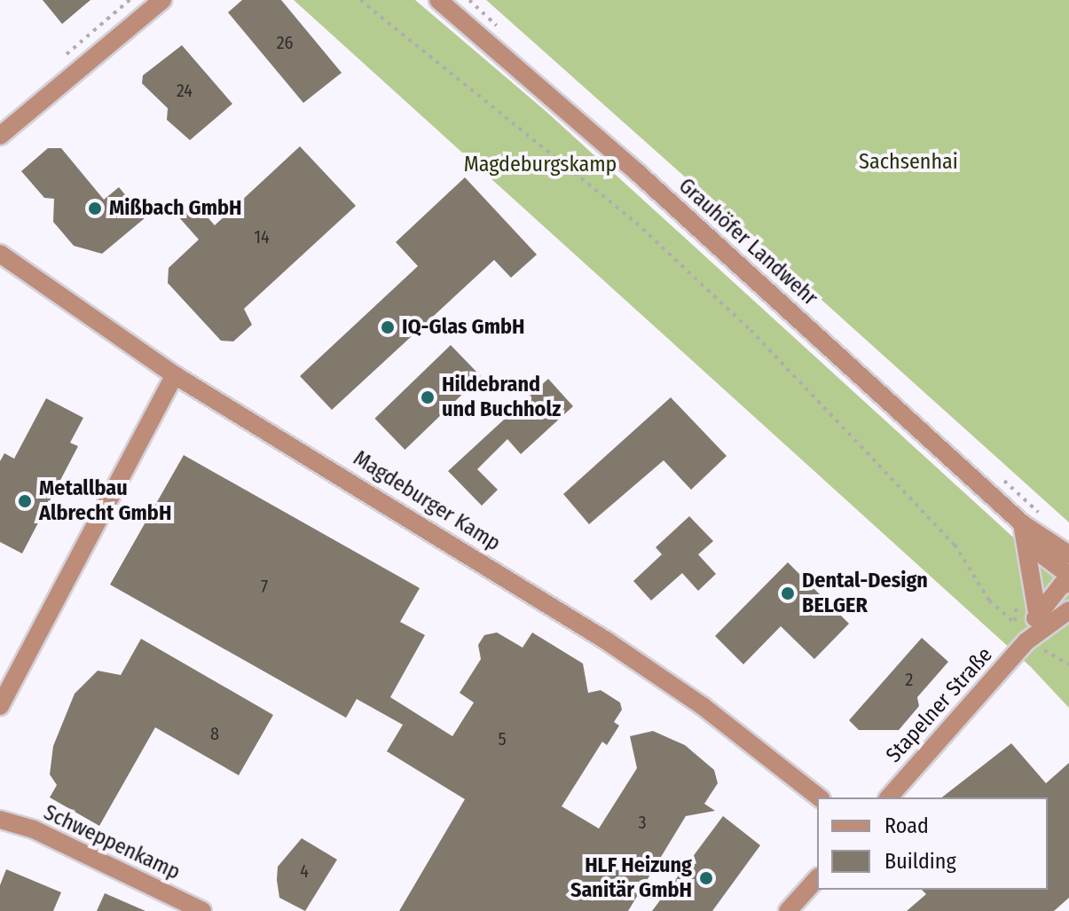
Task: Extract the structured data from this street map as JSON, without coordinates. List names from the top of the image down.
{
  "streets": {
    "street": [
      "Grauhöfer Landwehr",
      "Magdeburger Kamp",
      "Stapelner Straße",
      "Schweppenkamp"
    ]
  },
  "parks": ["Sachsenhai", "Magdeburgskamp"],
  "places": [
    "Mißbach GmbH",
    "IQ-Glas GmbH",
    "Hildebrand und Buchholz",
    "Metallbau Albrecht GmbH",
    "Dental-Design BELGER",
    "HLF Heizung Sanitär GmbH"
  ],
  "house_numbers": [
    "26",
    "24",
    "14",
    "7",
    "2",
    "8",
    "5",
    "3",
    "4"
  ],
  "legend": ["Road", "Building"]
}
